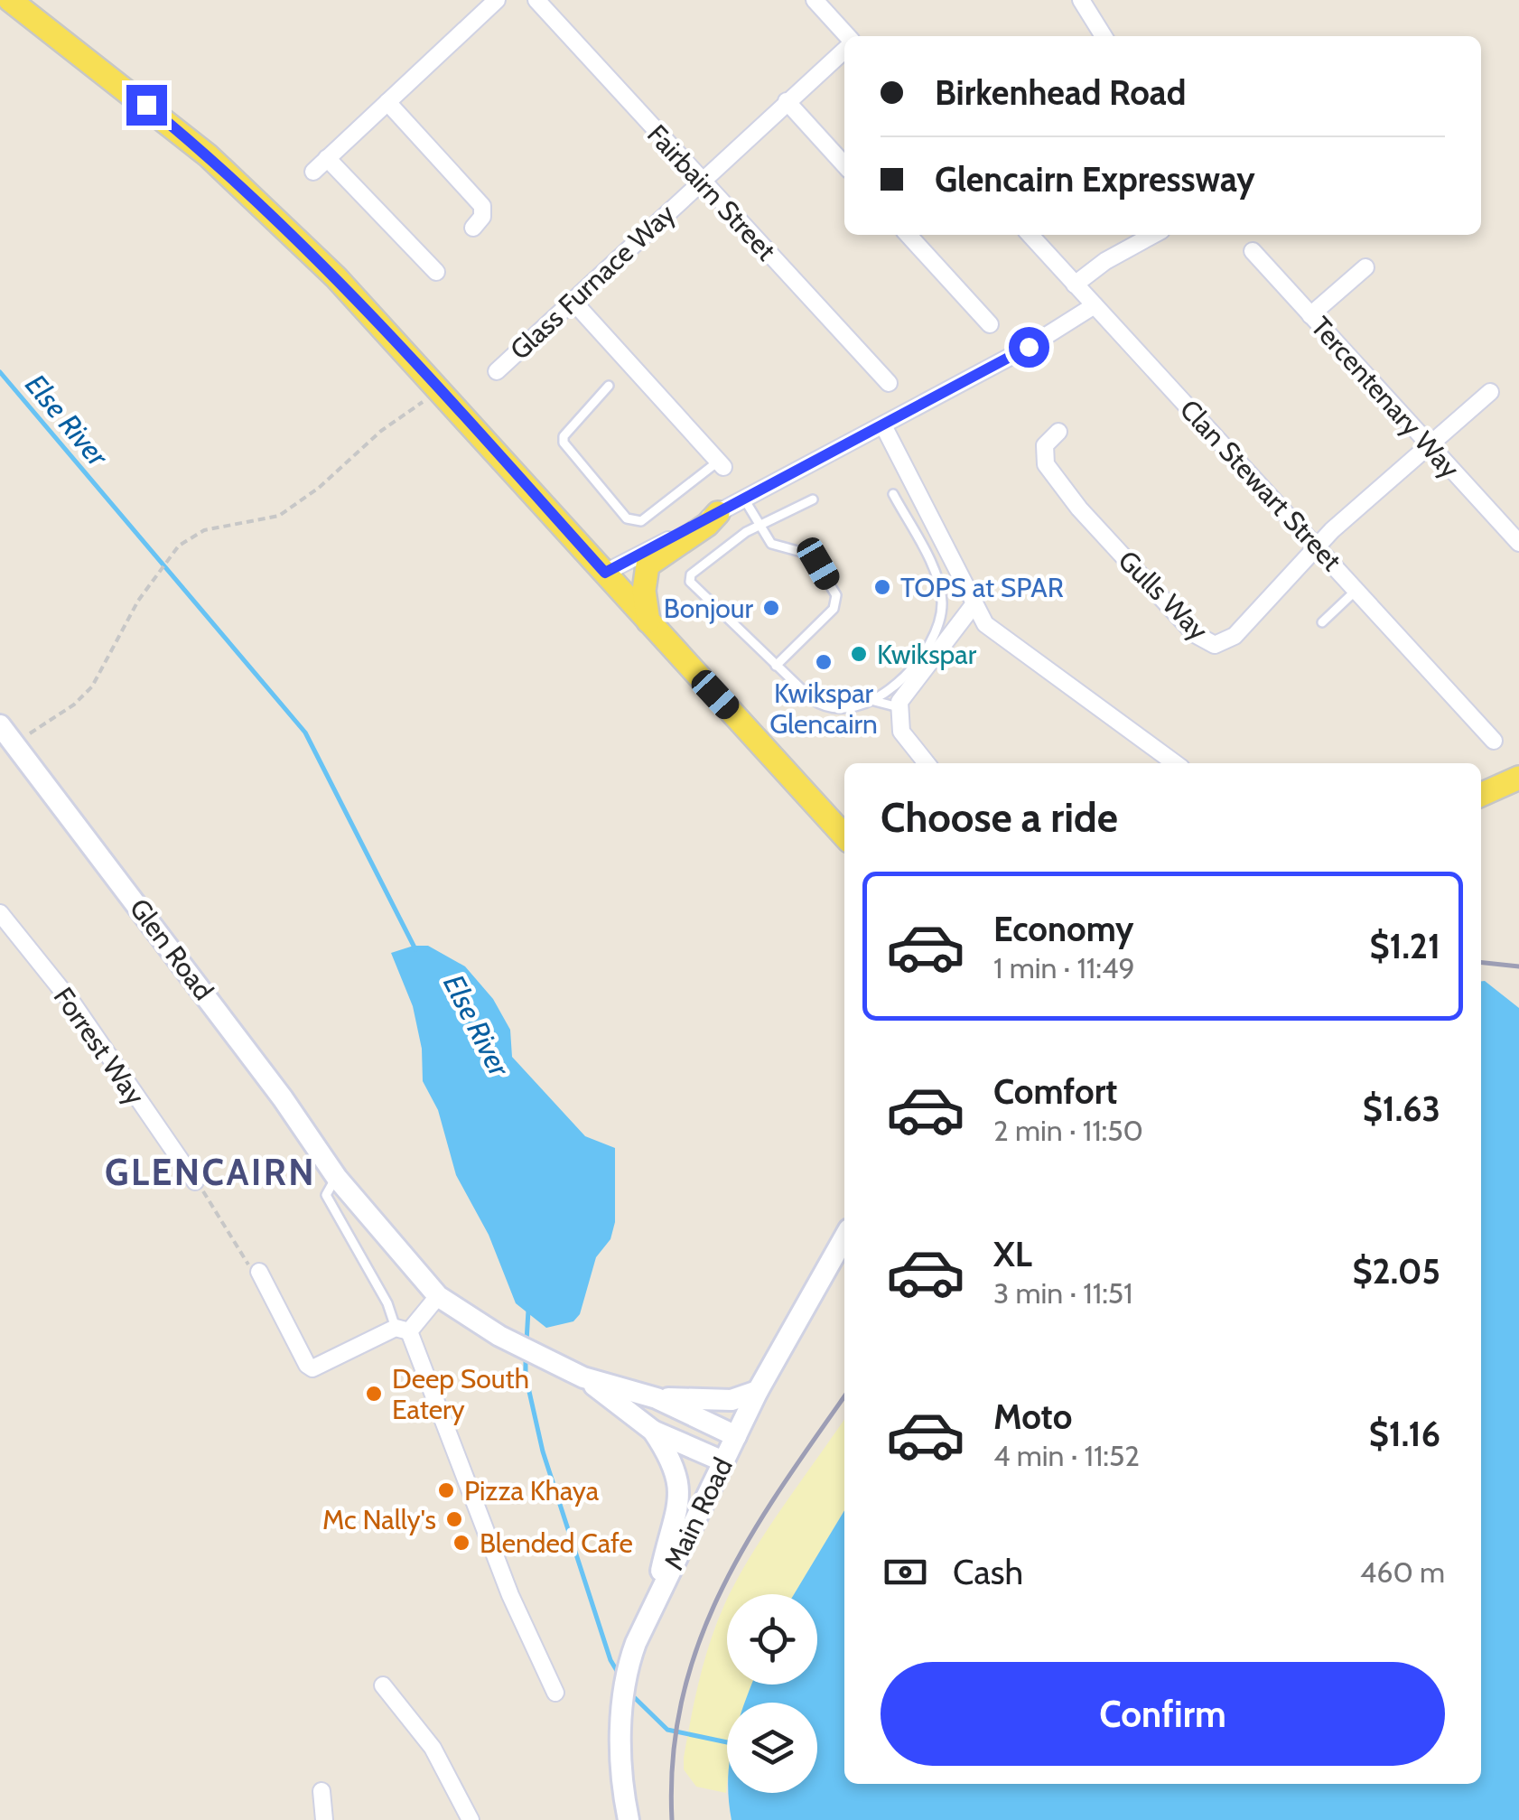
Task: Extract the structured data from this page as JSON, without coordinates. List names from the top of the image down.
{
  "streets": {
    "street": [
      "Fairbairn Street",
      "Glass Furnace Way",
      "Tercentenary Way",
      "Clan Stewart Street",
      "Gulls Way",
      "Glen Road",
      "Forrest Way",
      "Main Road"
    ]
  },
  "crossings": [
    ["Fairbairn Street", "Glass Furnace Way"],
    ["Clan Stewart Street", "Gulls Way"],
    ["Glen Road", "Main Road"]
  ],
  "districts": ["GLENCAIRN"],
  "water": ["Else River"],
  "places": [
    "TOPS at SPAR",
    "Bonjour",
    "Kwikspar",
    "Kwikspar Glencairn",
    "Deep South Eatery",
    "Pizza Khaya",
    "Mc Nally's",
    "Blended Cafe"
  ],
  "page": {
    "banner": ["Birkenhead Road", "Glencairn Expressway"],
    "heading": "Choose a ride",
    "list": [
      {
        "name": "Economy",
        "note": "1 min · 11:49",
        "value": "$1.21"
      },
      {
        "name": "Comfort",
        "note": "2 min · 11:50",
        "value": "$1.63"
      },
      {
        "name": "XL",
        "note": "3 min · 11:51",
        "value": "$2.05"
      },
      {
        "name": "Moto",
        "note": "4 min · 11:52",
        "value": "$1.16"
      }
    ],
    "pay": ["Cash", "460 m"],
    "buttons": "Confirm"
  }
}
